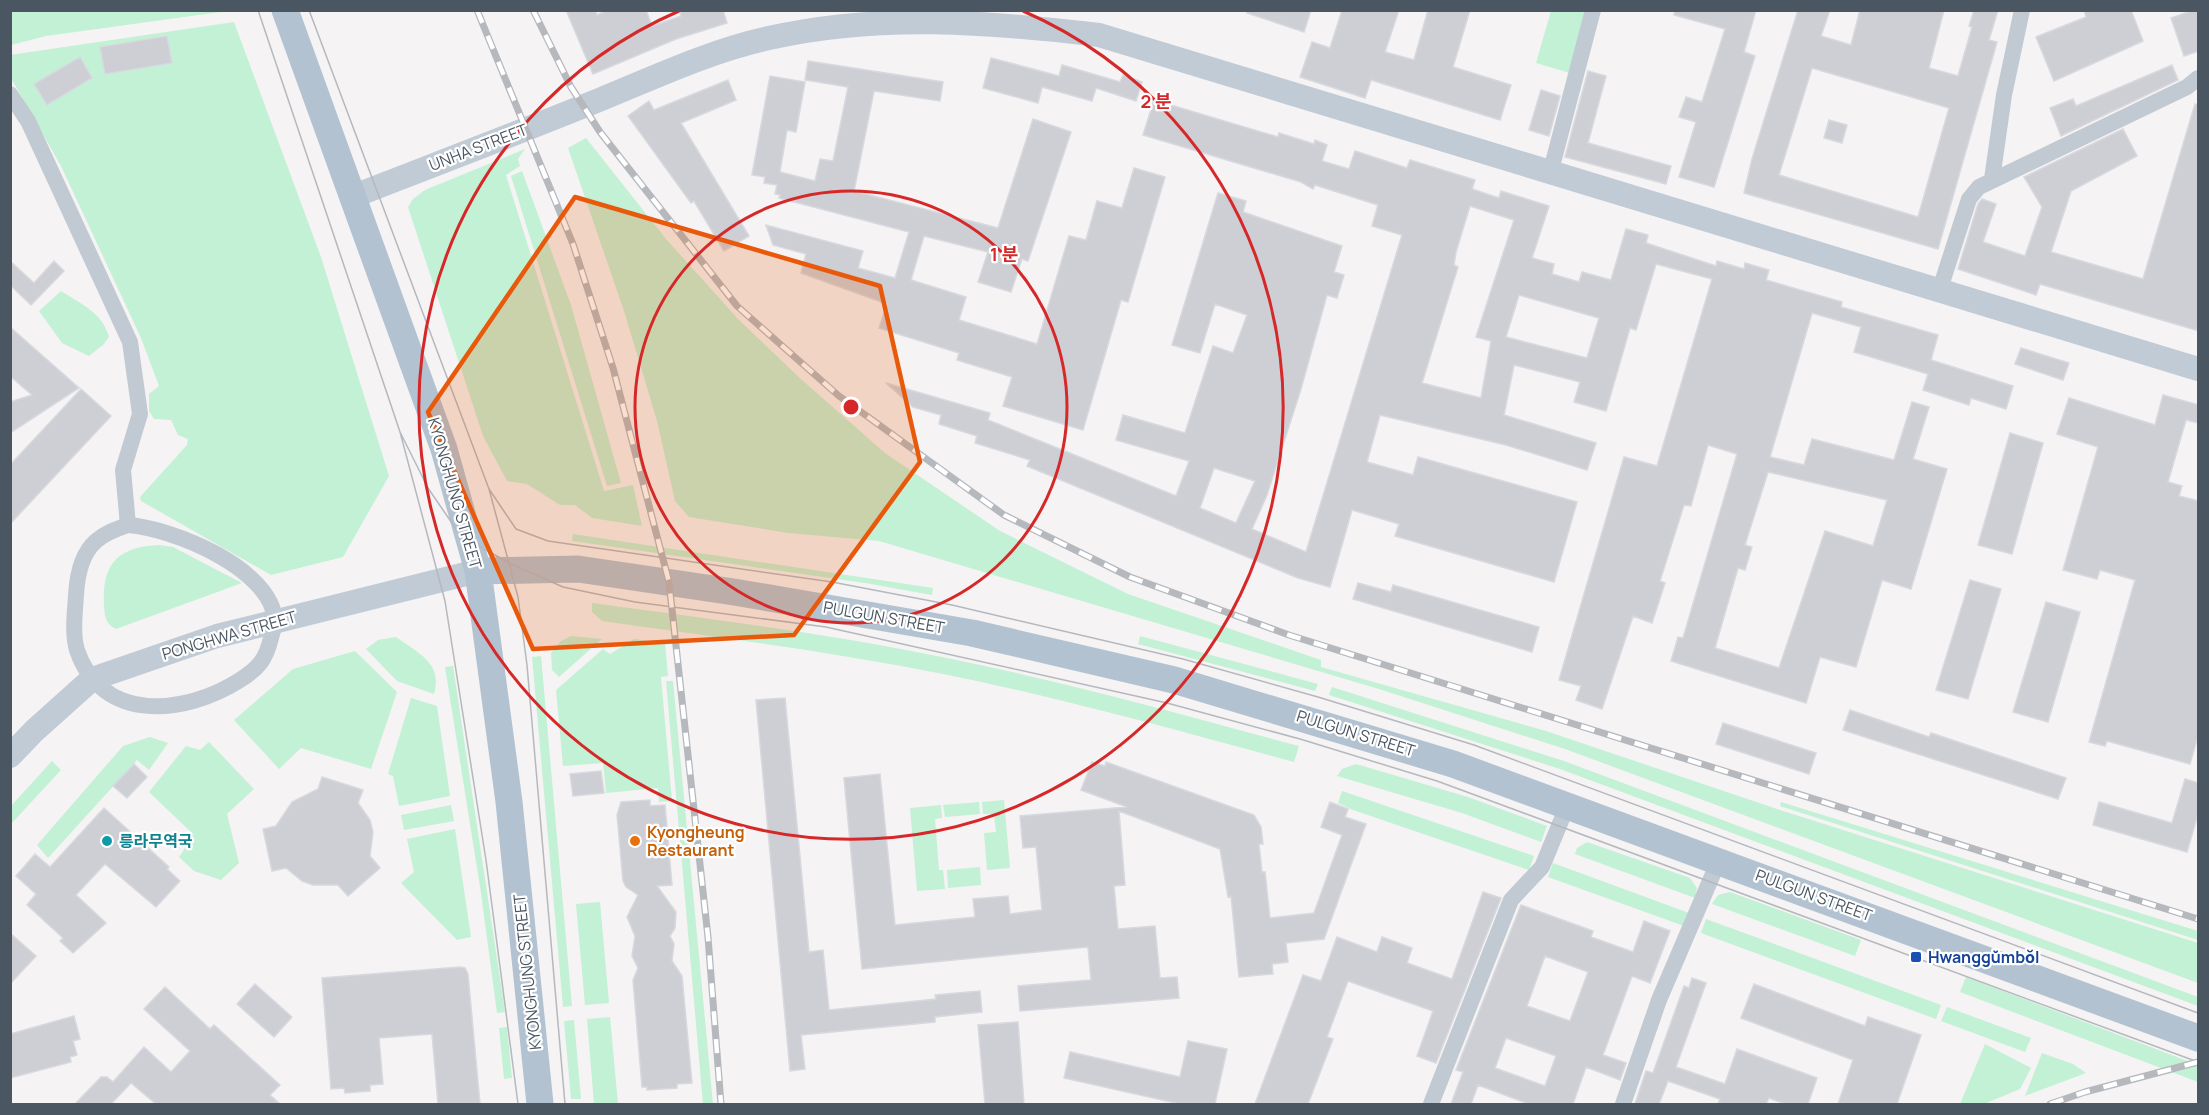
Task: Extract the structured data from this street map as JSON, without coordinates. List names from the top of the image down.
{
  "streets": {
    "main road": ["KYONGHUNG STREET", "PULGUN STREET"],
    "street": ["UNHA STREET", "PONGHWA STREET"]
  },
  "crossings": [
    ["UNHA STREET", "KYONGHUNG STREET"],
    ["KYONGHUNG STREET", "PULGUN STREET"],
    ["KYONGHUNG STREET", "PONGHWA STREET"],
    ["PULGUN STREET", "PONGHWA STREET"]
  ],
  "places": {
    "other": ["릉라무역국", "Kyongheung Restaurant"],
    "transit": ["Hwanggŭmbŏl"]
  },
  "rings": ["2 분", "1 분"]
}
